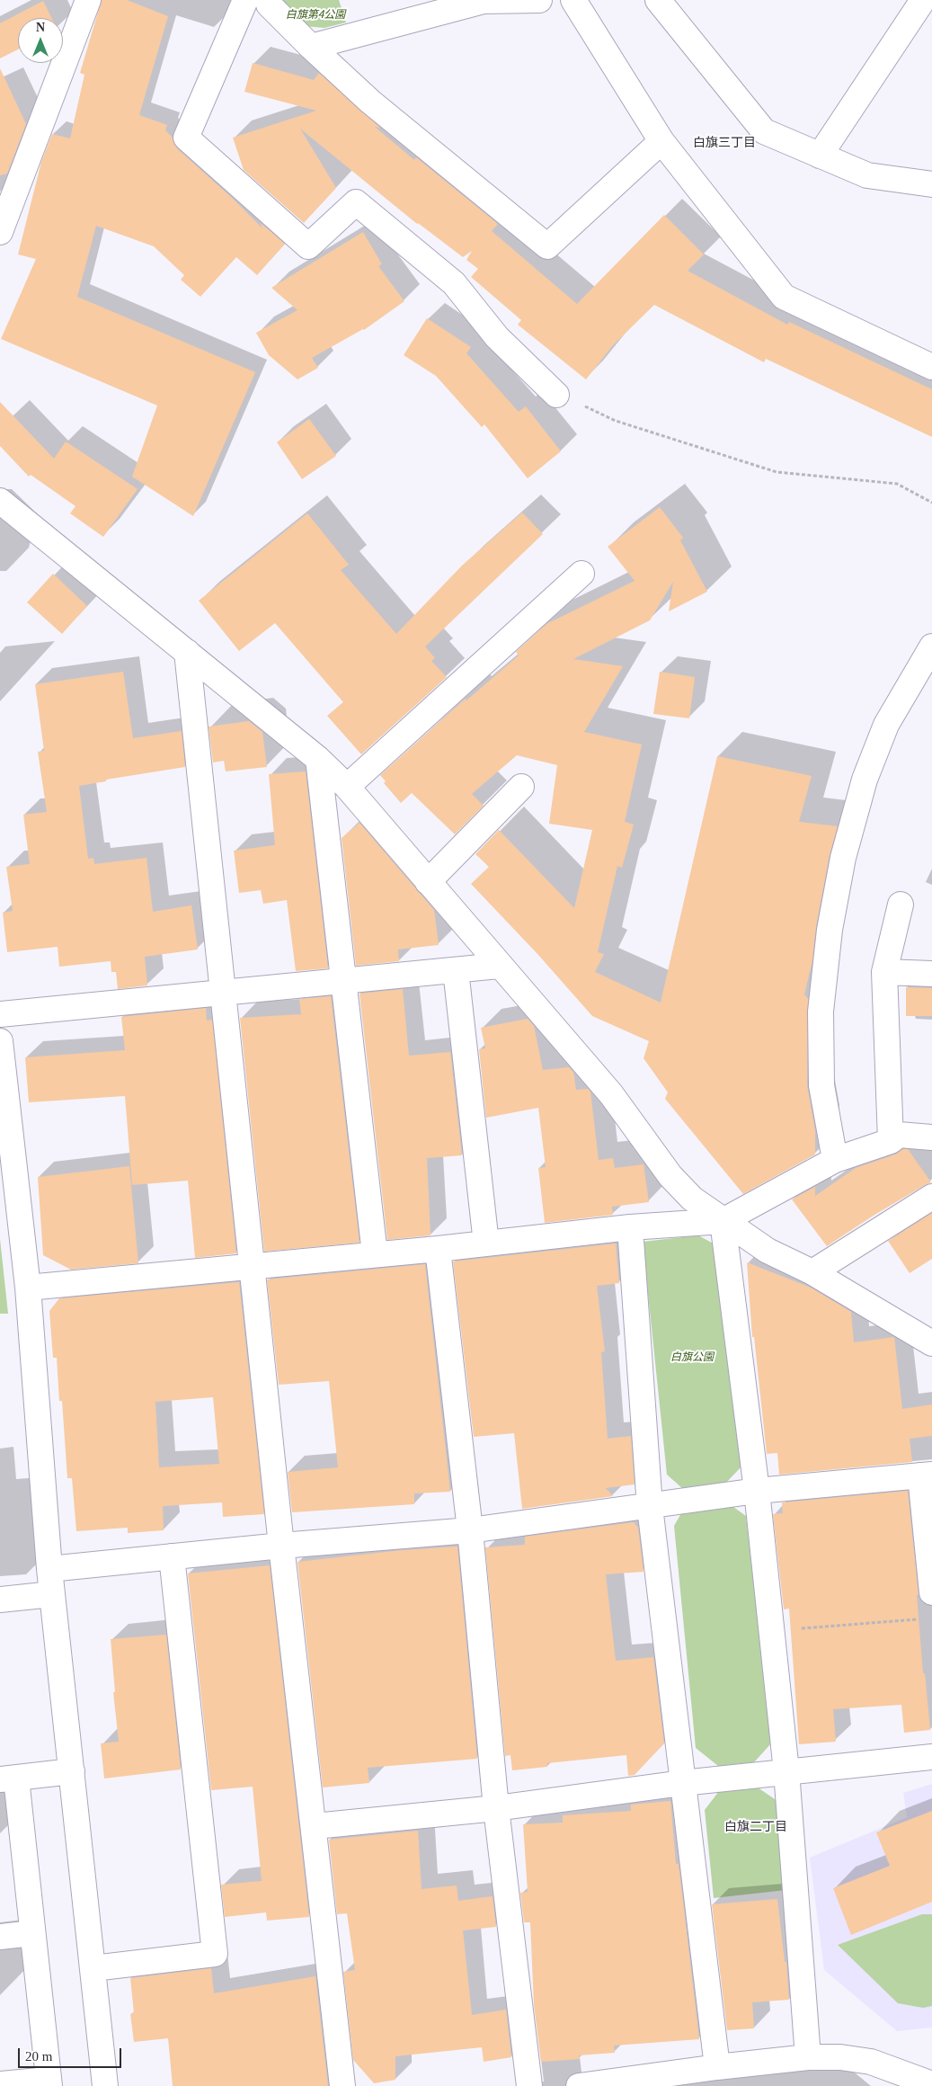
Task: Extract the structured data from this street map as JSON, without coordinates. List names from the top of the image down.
{
  "districts": ["白旗三丁目", "白旗二丁目"],
  "parks": ["白旗第4公園", "白旗公園"],
  "scale_bar": "20 m",
  "north": "top"
}
